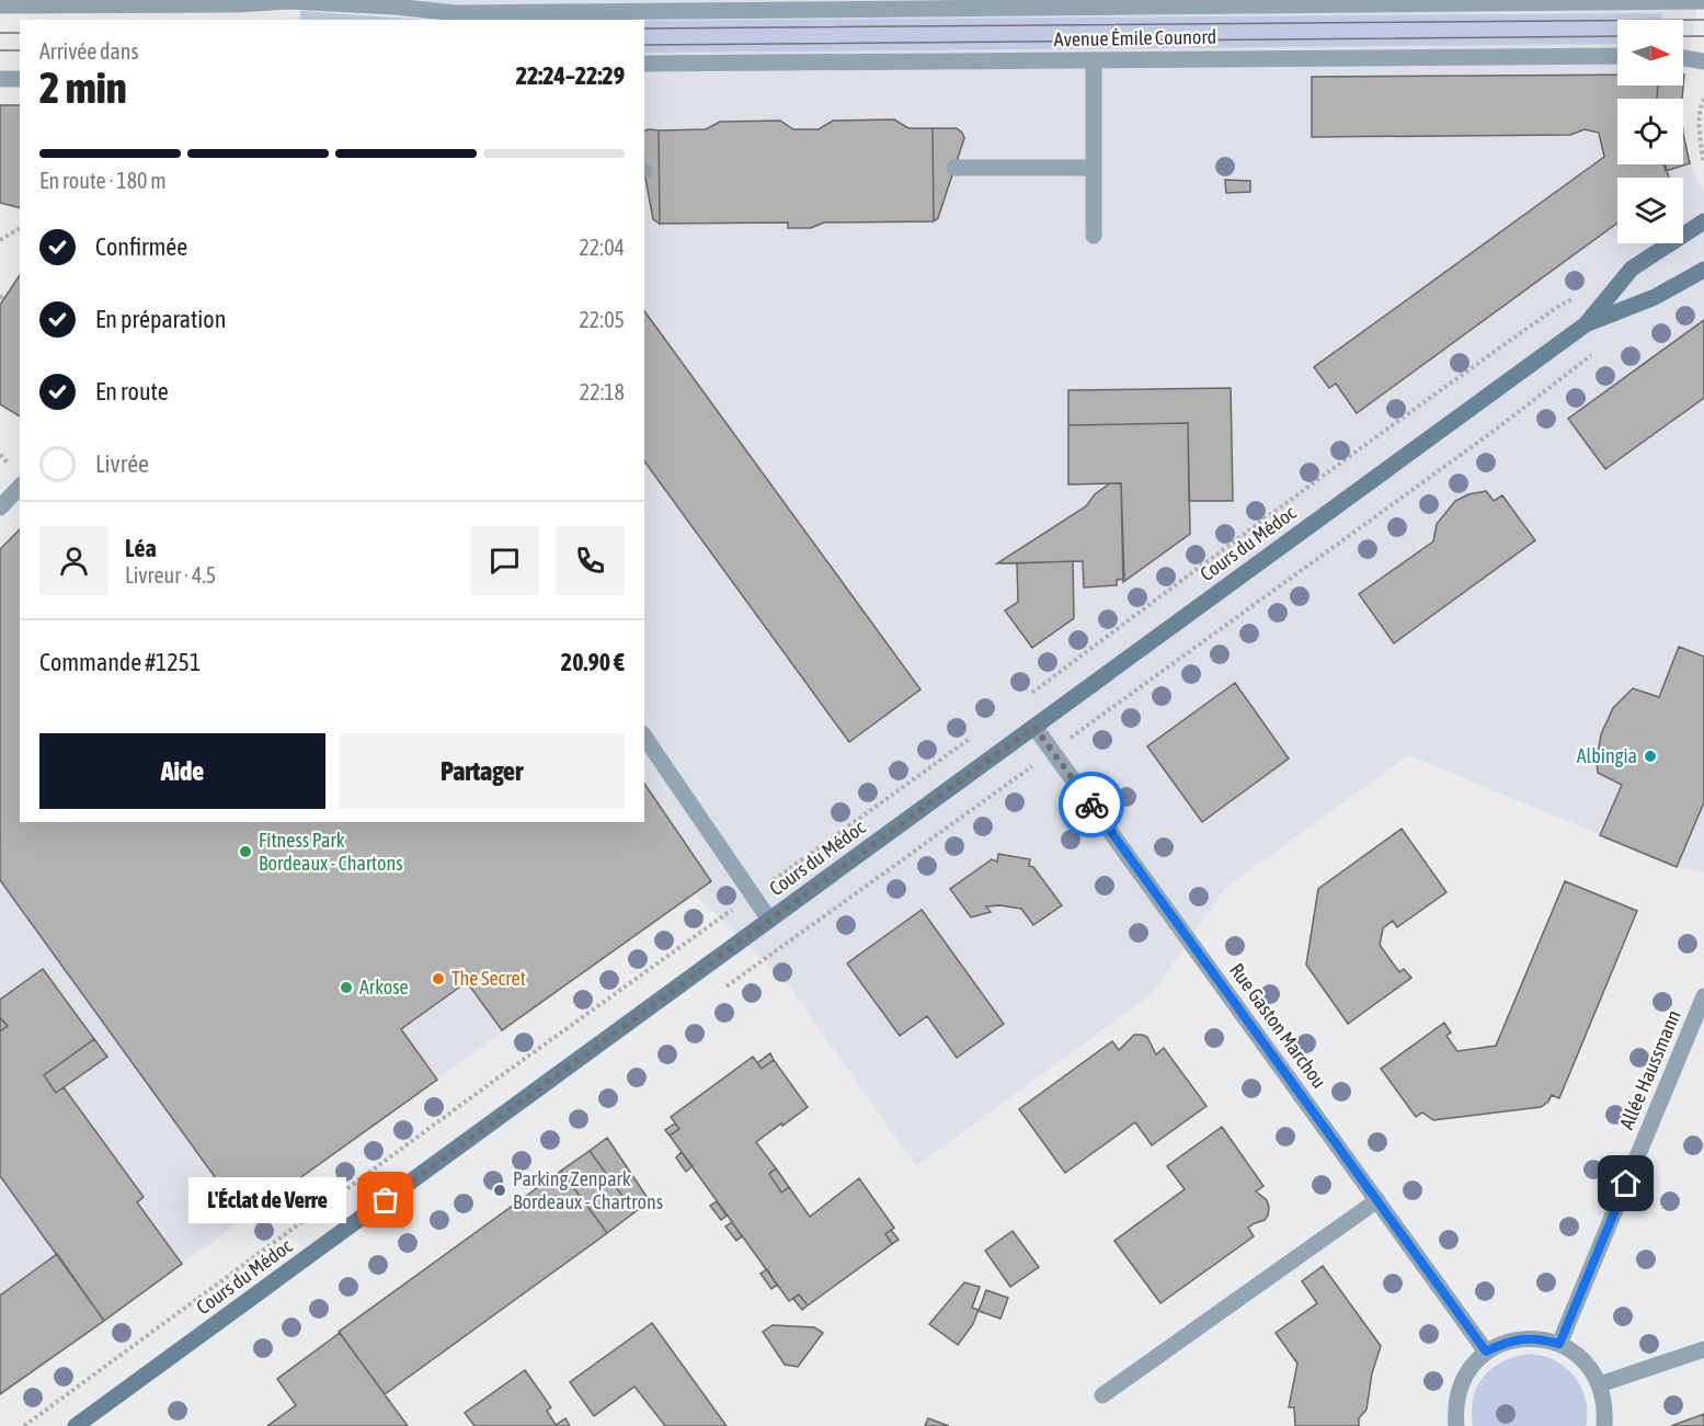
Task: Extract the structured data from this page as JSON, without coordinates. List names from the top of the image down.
{
  "streets": {
    "main road": ["Cours du Médoc"],
    "street": ["Avenue Émile Counord", "Rue Gaston Marchou", "Allée Haussmann"]
  },
  "crossings": [
    ["Cours du Médoc", "Rue Gaston Marchou"]
  ],
  "places": [
    "Albingia",
    "Fitness Park Bordeaux - Chartons",
    "The Secret",
    "Arkose",
    "Parking Zenpark Bordeaux - Chartrons",
    "L'Éclat de Verre"
  ],
  "north": "right",
  "page": {
    "heading": ["2 min", "Arrivée dans", "22:24–22:29"],
    "panel": [
      "Léa",
      "Livreur · 4.5",
      "Commande #1251",
      "20.90 €"
    ],
    "bar": "En route · 180 m",
    "list": [
      ["Confirmée", "22:04"],
      ["En préparation", "22:05"],
      ["En route", "22:18"],
      "Livrée"
    ],
    "buttons": ["Aide", "Partager"],
    "bubble": "L'Éclat de Verre"
  }
}
